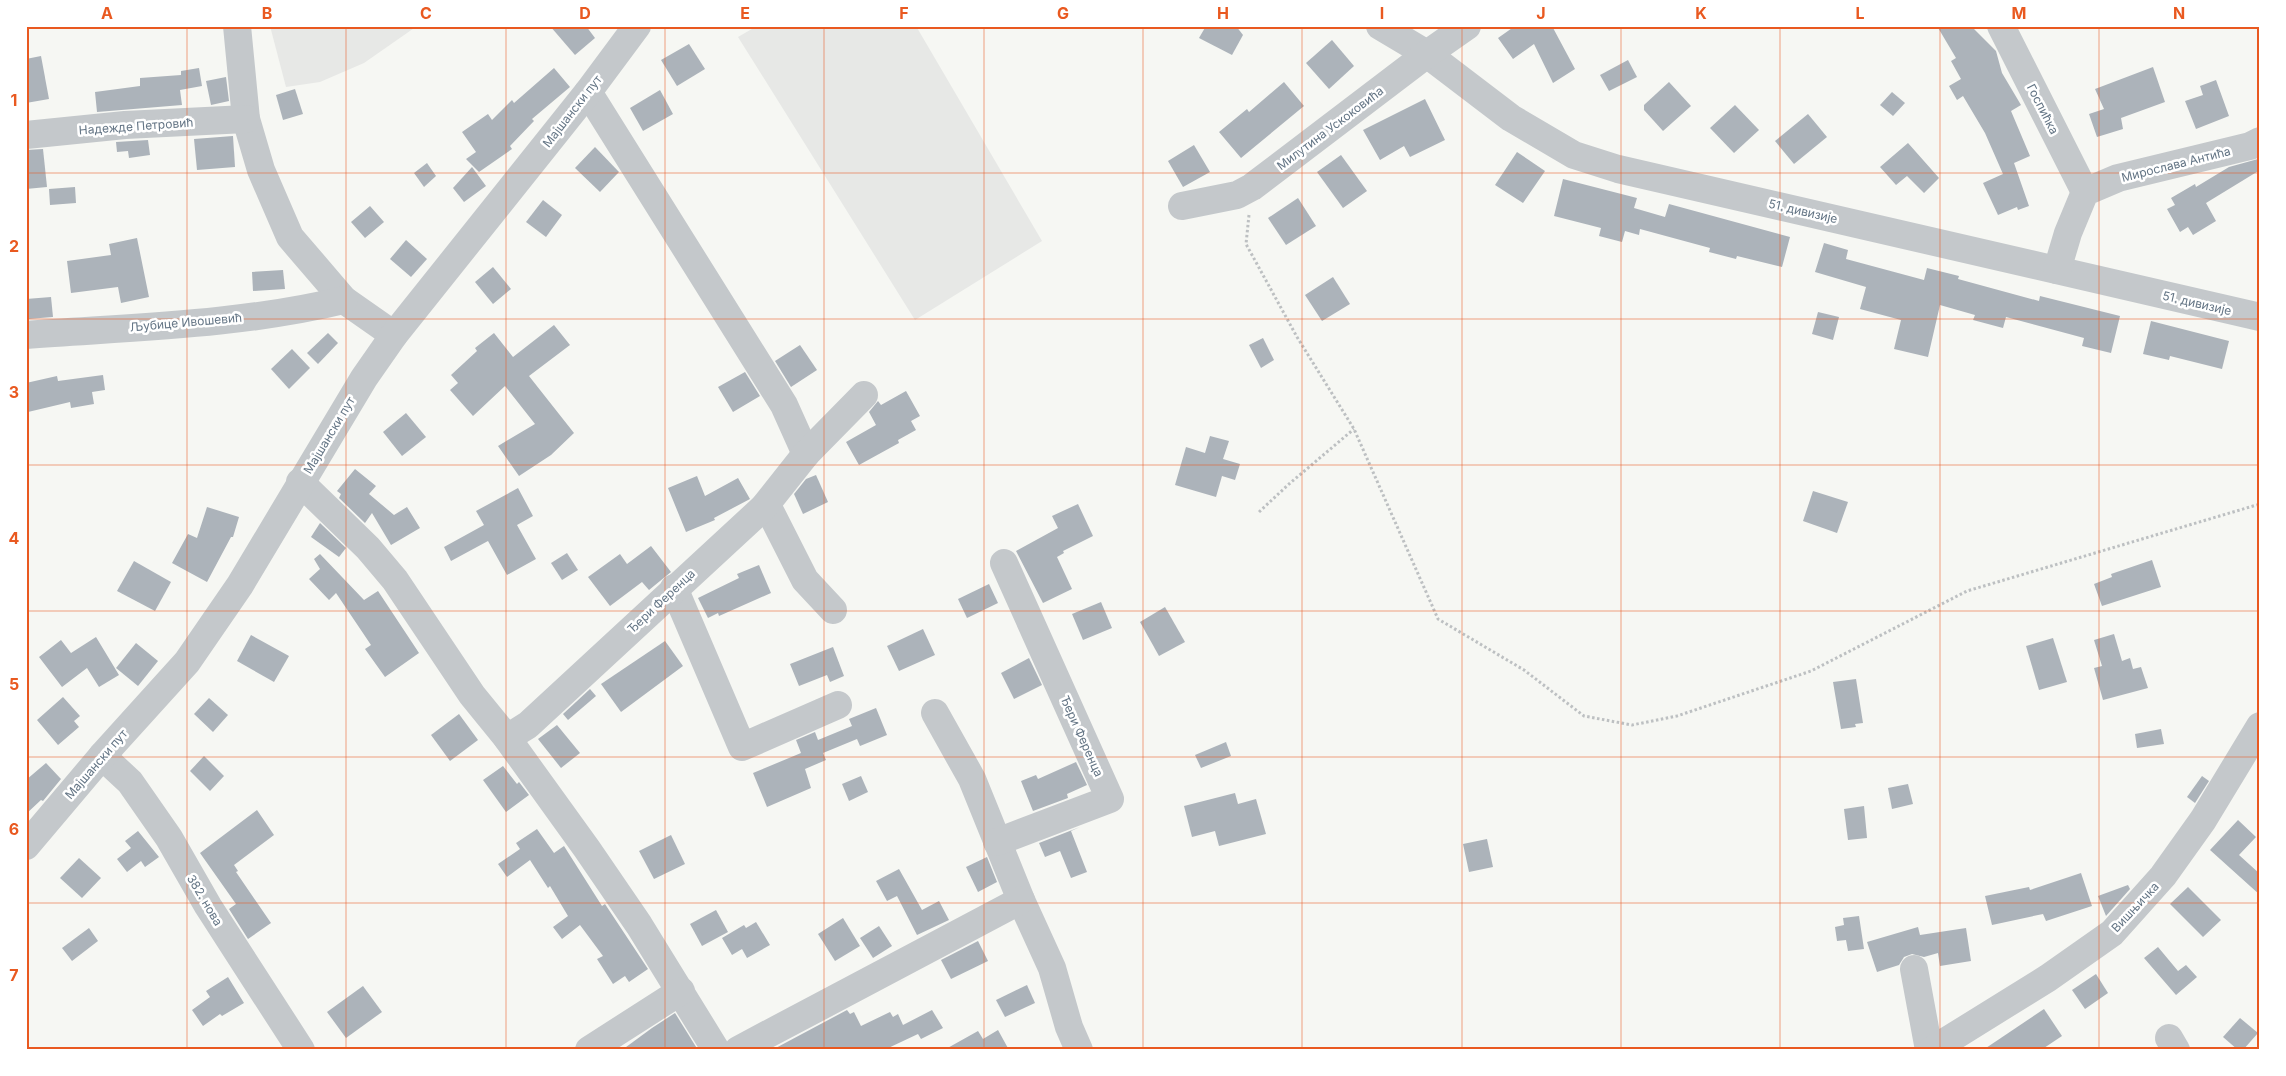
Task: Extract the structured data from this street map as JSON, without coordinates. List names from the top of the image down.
{
  "streets": {
    "street": [
      "Госпићка",
      "Мајшански пут",
      "Надежде Петровић",
      "Милутина Ускоковића",
      "Мирослава Антића",
      "51. дивизије",
      "Љубице Ивошевић",
      "Ђери Ференца",
      "382. нова",
      "Вишњичка"
    ]
  },
  "crossings": [
    ["Госпићка", "Мирослава Антића"],
    ["Мајшански пут", "382. нова"],
    ["Милутина Ускоковића", "51. дивизије"]
  ],
  "grid": {
    "columns": [
      "A",
      "B",
      "C",
      "D",
      "E",
      "F",
      "G",
      "H",
      "I",
      "J",
      "K",
      "L",
      "M",
      "N"
    ],
    "rows": [
      "1",
      "2",
      "3",
      "4",
      "5",
      "6",
      "7"
    ]
  }
}
